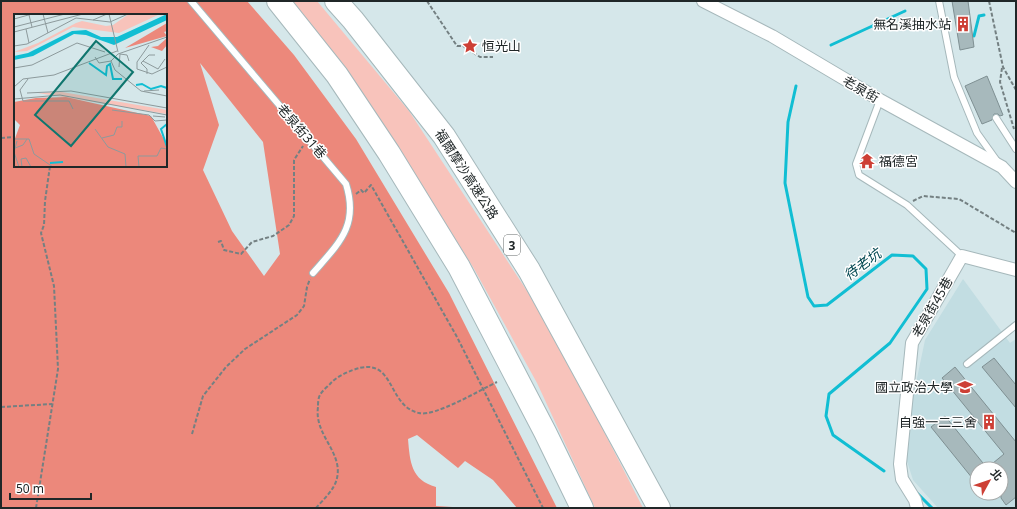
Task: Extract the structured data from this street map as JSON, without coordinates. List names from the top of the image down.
{
  "streets": {
    "highway": ["福爾摩沙高速公路", "3"],
    "street": ["老泉街", "老泉街45巷"],
    "lane": ["老泉街31巷"]
  },
  "water": ["待老坑"],
  "places": {
    "building": ["無名溪抽水站", "自強一二三舍"],
    "place": ["恒光山"],
    "temple": ["福德宮"],
    "school or university": ["國立政治大學"]
  },
  "scale_bar": "50 m",
  "north": "top right"
}
